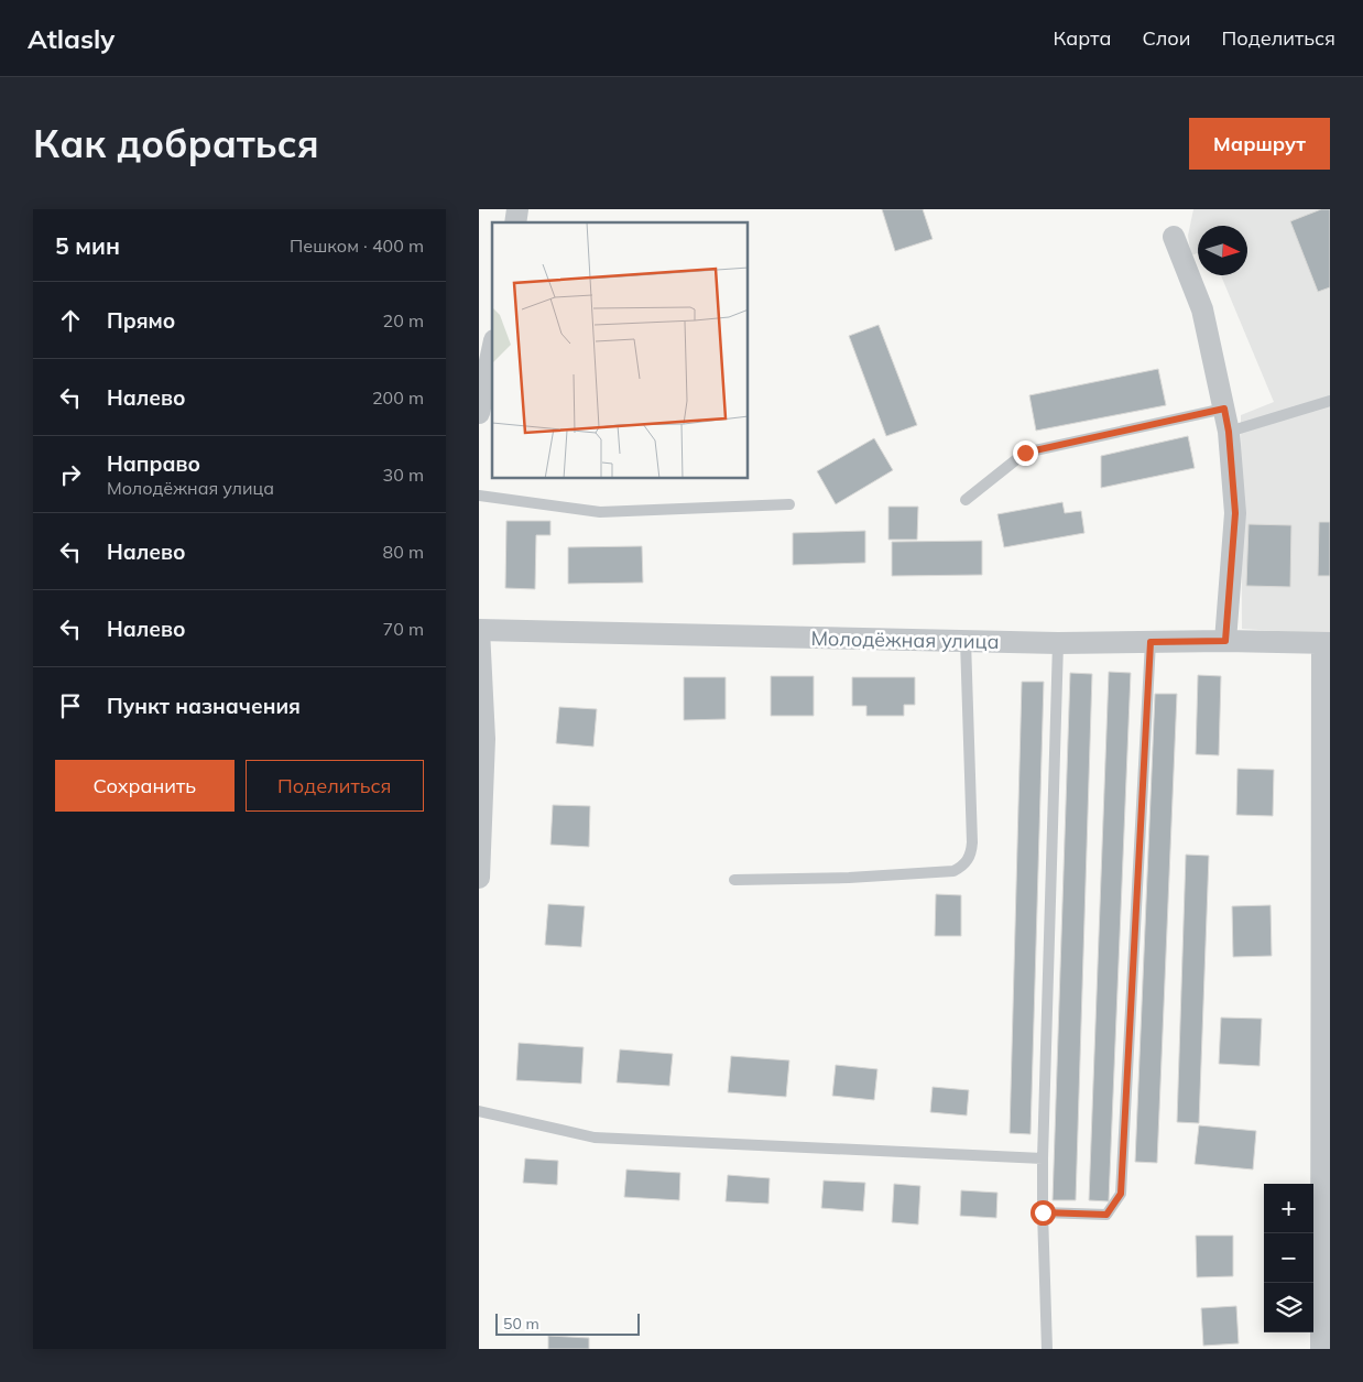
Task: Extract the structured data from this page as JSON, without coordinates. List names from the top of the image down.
{
  "streets": {
    "street": ["Молодёжная улица"]
  },
  "scale_bar": "50 m",
  "north": "right",
  "page": {
    "header": "Atlasly",
    "nav": ["Карта", "Слои", "Поделиться"],
    "buttons": [
      "Маршрут",
      ["Сохранить", "Поделиться"]
    ],
    "title": "Как добраться",
    "heading": ["5 мин", "Пешком · 400 m"],
    "list": [
      ["Прямо", "20 m"],
      ["Налево", "200 m"],
      ["Направо", "Молодёжная улица", "30 m"],
      ["Налево", "80 m"],
      ["Налево", "70 m"],
      "Пункт назначения"
    ],
    "map_buttons": ["+", "−"],
    "scale": "50 m"
  }
}
